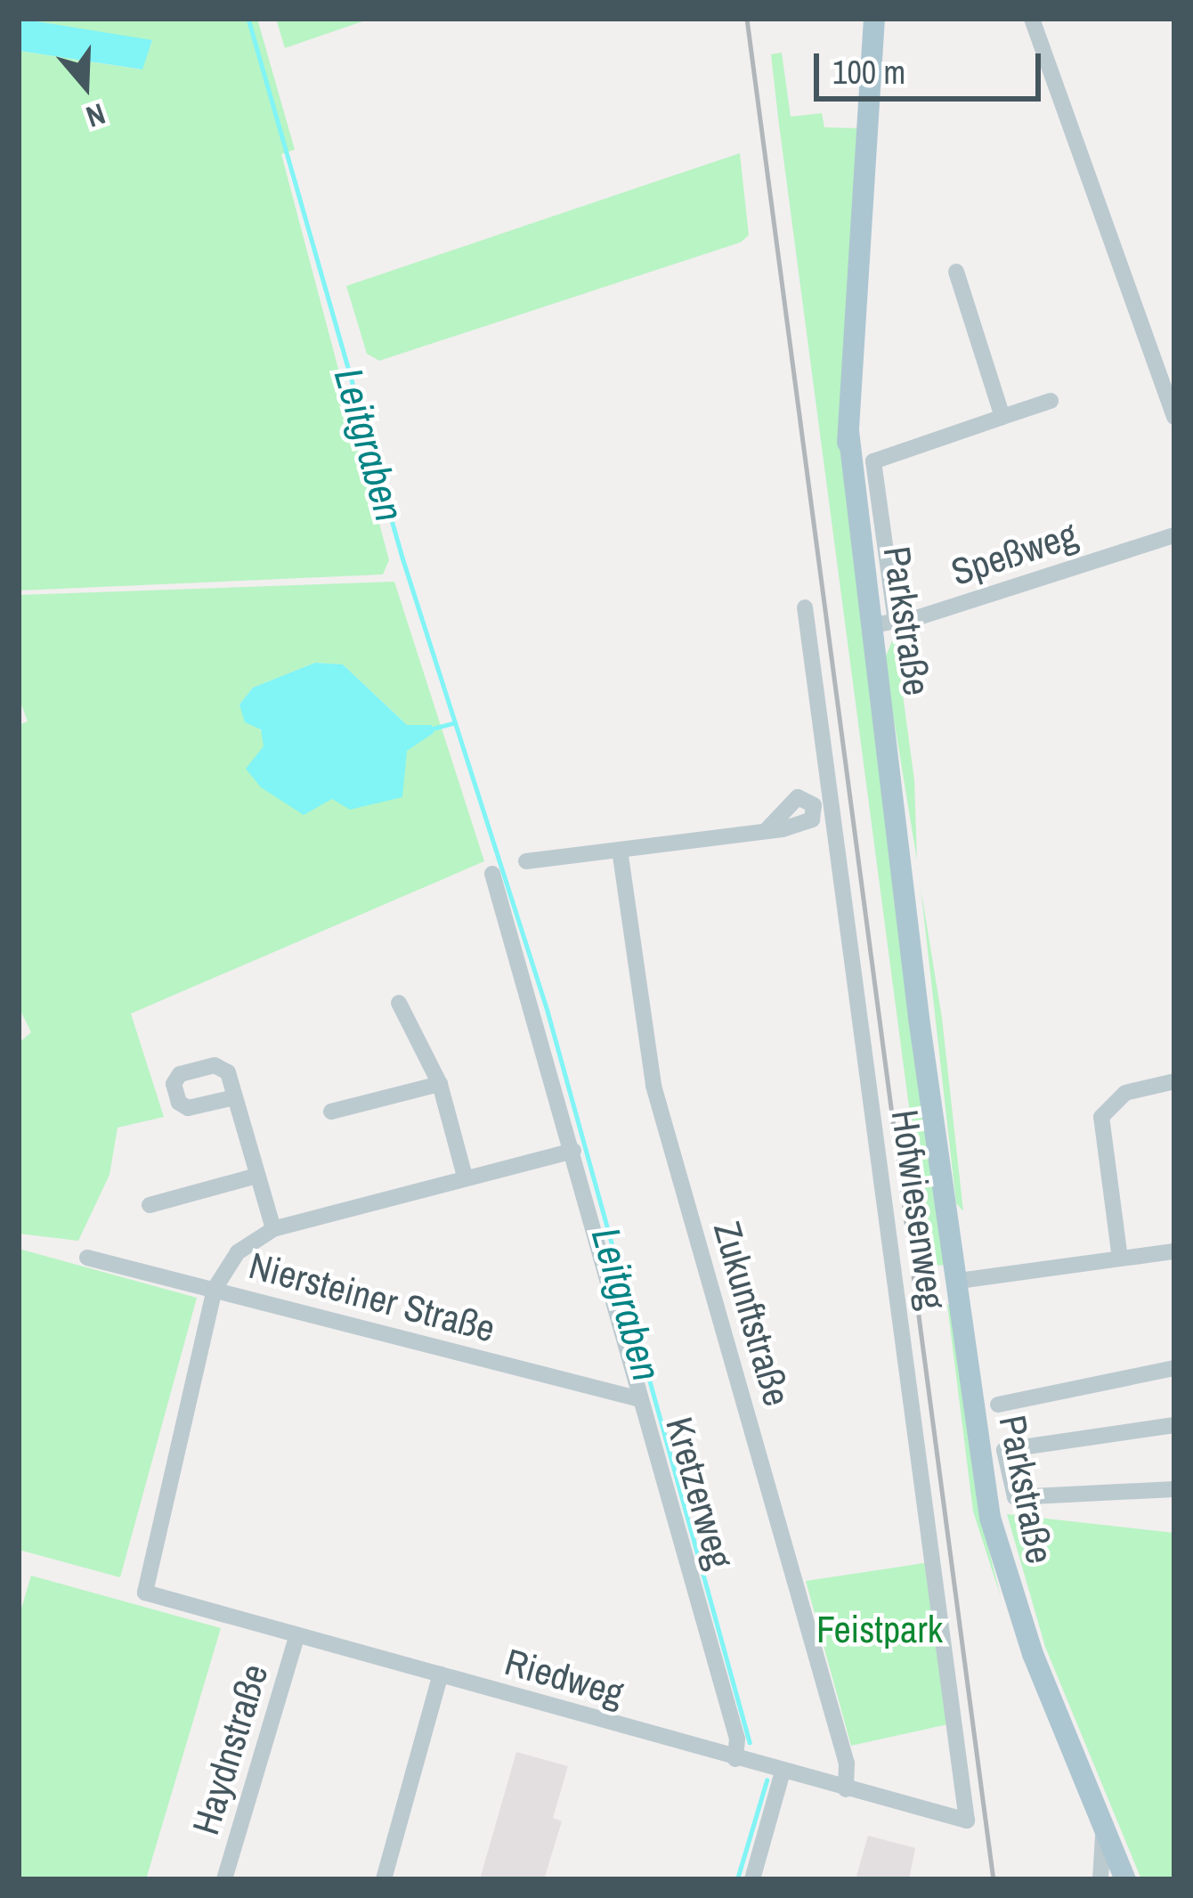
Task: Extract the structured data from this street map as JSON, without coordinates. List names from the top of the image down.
{
  "streets": {
    "main road": ["Parkstraße"],
    "street": [
      "Speßweg",
      "Hofwiesenweg",
      "Niersteiner Straße",
      "Zukunftstraße",
      "Kretzerweg",
      "Riedweg",
      "Haydnstraße"
    ]
  },
  "crossings": [
    ["Speßweg", "Parkstraße"],
    ["Hofwiesenweg", "Riedweg"],
    ["Niersteiner Straße", "Kretzerweg"],
    ["Niersteiner Straße", "Riedweg"],
    ["Zukunftstraße", "Riedweg"],
    ["Kretzerweg", "Riedweg"],
    ["Riedweg", "Haydnstraße"]
  ],
  "water": ["Leitgraben"],
  "parks": ["Feistpark"],
  "scale_bar": "100 m",
  "north": "bottom"
}
